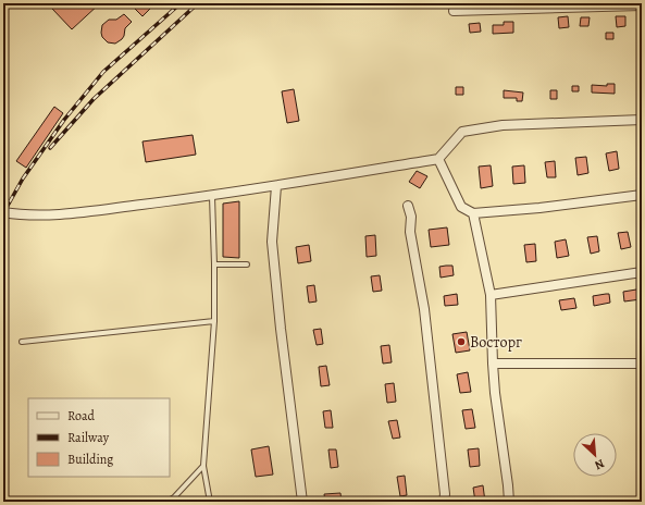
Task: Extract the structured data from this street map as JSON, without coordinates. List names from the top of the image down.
{
  "places": ["Восторг"],
  "legend": ["Road", "Railway", "Building"],
  "north": "bottom right"
}
